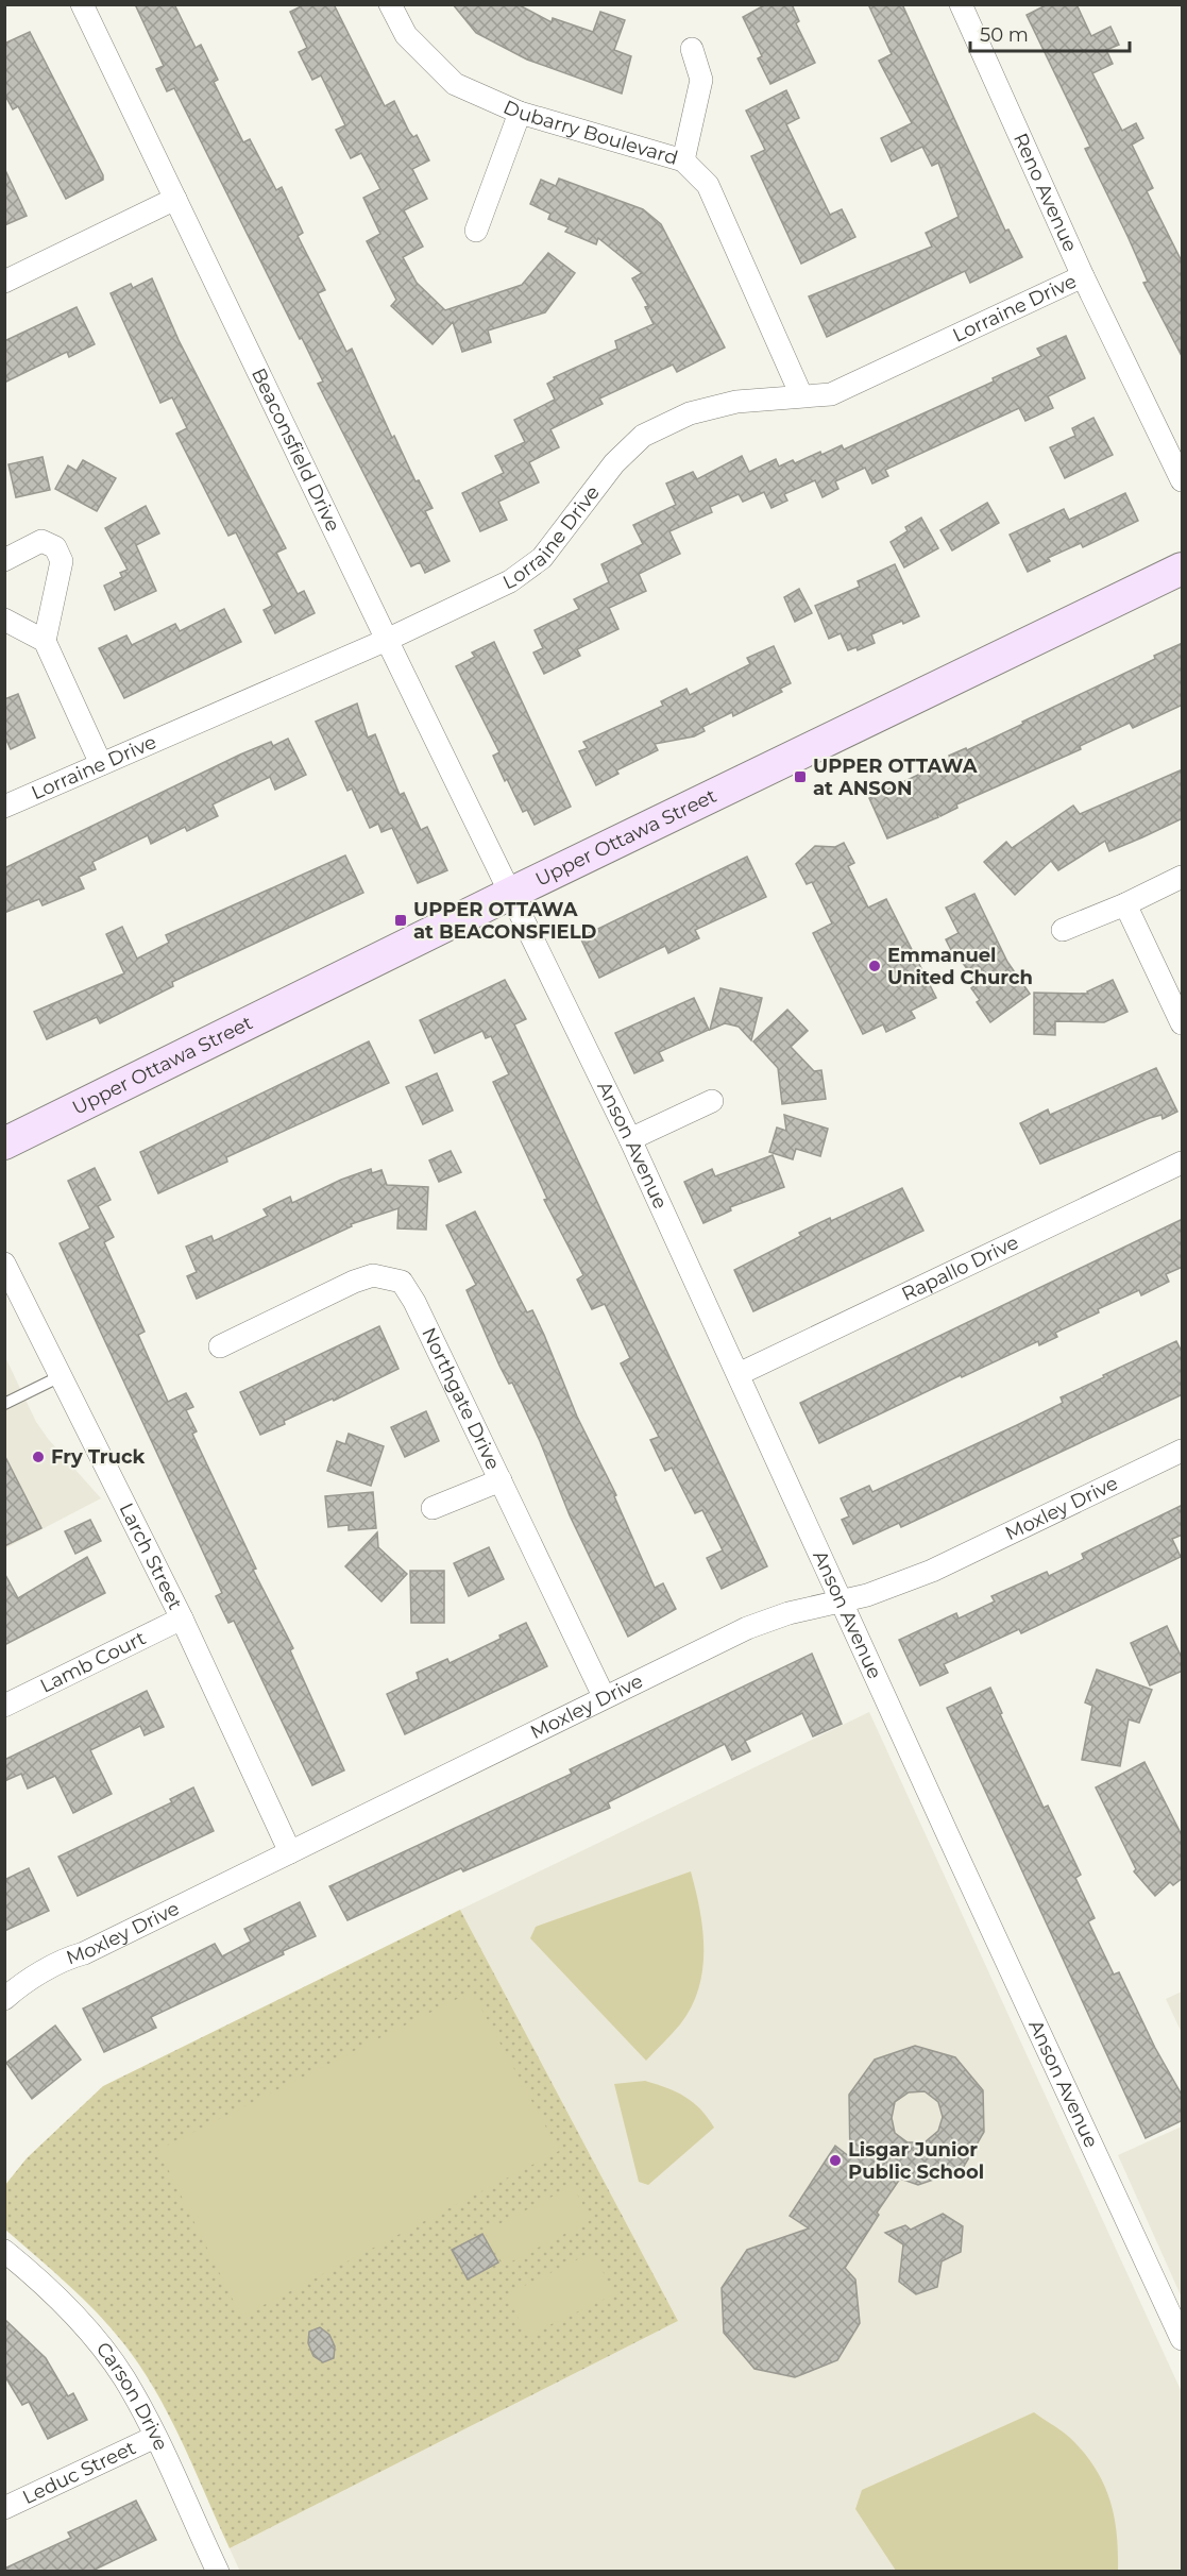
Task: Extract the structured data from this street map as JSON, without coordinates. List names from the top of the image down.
{
  "streets": {
    "main road": ["Upper Ottawa Street"],
    "street": [
      "Dubarry Boulevard",
      "Reno Avenue",
      "Lorraine Drive",
      "Beaconsfield Drive",
      "Anson Avenue",
      "Rapallo Drive",
      "Northgate Drive",
      "Moxley Drive",
      "Larch Street",
      "Lamb Court",
      "Carson Drive",
      "Leduc Street"
    ]
  },
  "crossings": [
    ["Dubarry Boulevard", "Lorraine Drive"],
    ["Reno Avenue", "Lorraine Drive"],
    ["Lorraine Drive", "Beaconsfield Drive"],
    ["Beaconsfield Drive", "Upper Ottawa Street"],
    ["Beaconsfield Drive", "Anson Avenue"],
    ["Upper Ottawa Street", "Anson Avenue"],
    ["Anson Avenue", "Rapallo Drive"],
    ["Anson Avenue", "Moxley Drive"],
    ["Northgate Drive", "Moxley Drive"],
    ["Moxley Drive", "Larch Street"],
    ["Larch Street", "Lamb Court"],
    ["Carson Drive", "Leduc Street"]
  ],
  "places": {
    "transit": ["UPPER OTTAWA at ANSON", "UPPER OTTAWA at BEACONSFIELD"],
    "other": ["Emmanuel United Church", "Fry Truck", "Lisgar Junior Public School"]
  },
  "scale_bar": "50 m"
}
